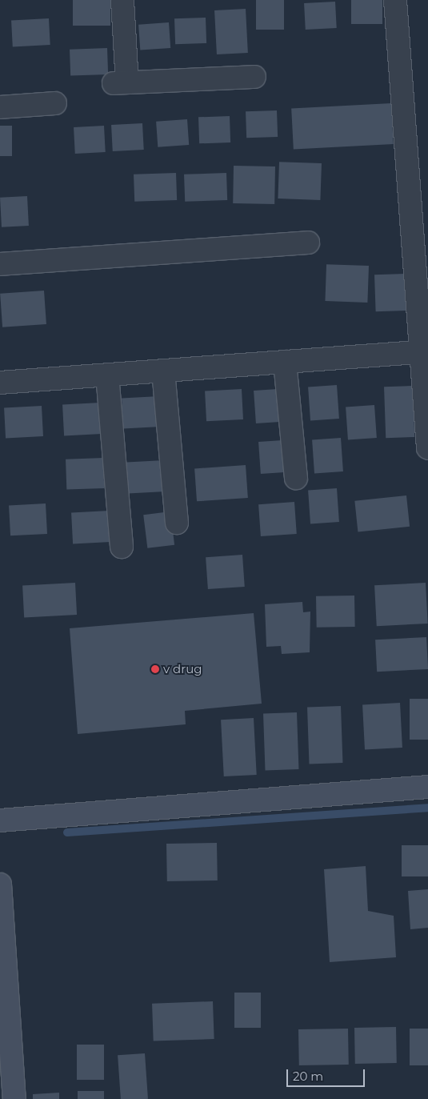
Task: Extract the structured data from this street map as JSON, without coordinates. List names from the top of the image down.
{
  "places": ["v drug"],
  "scale_bar": "20 m"
}
